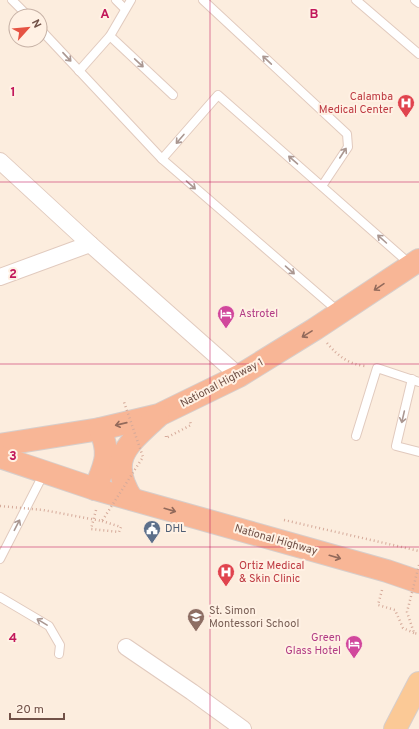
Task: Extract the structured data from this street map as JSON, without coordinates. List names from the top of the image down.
{
  "streets": {
    "highway": ["National Highway 1", "National Highway"]
  },
  "one_way": ["National Highway 1", "National Highway"],
  "places": {
    "hospital": ["Calamba Medical Center", "Ortiz Medical & Skin Clinic"],
    "hotel": ["Astrotel", "Green Glass Hotel"],
    "public building": ["DHL"],
    "school or university": ["St. Simon Montessori School"]
  },
  "scale_bar": "20 m",
  "north": "top right",
  "grid": {
    "columns": ["A", "B"],
    "rows": [
      "1",
      "2",
      "3",
      "4"
    ]
  }
}
